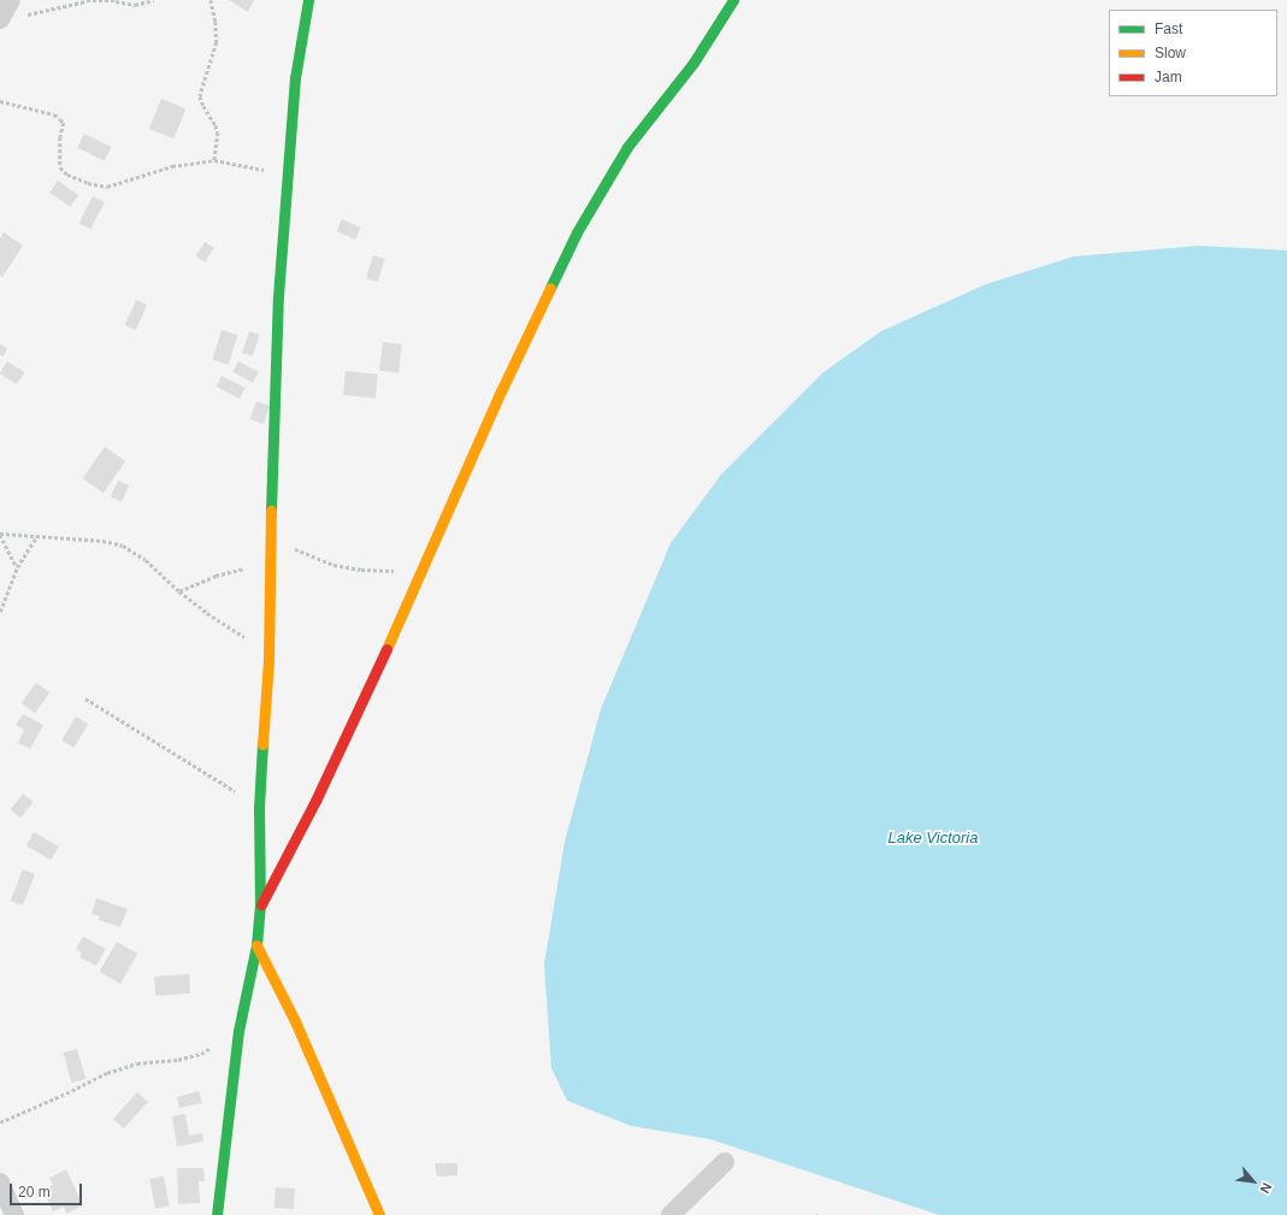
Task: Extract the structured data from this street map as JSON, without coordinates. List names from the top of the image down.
{
  "water": ["Lake Victoria"],
  "legend": ["Fast", "Slow", "Jam"],
  "scale_bar": "20 m",
  "north": "bottom right"
}
